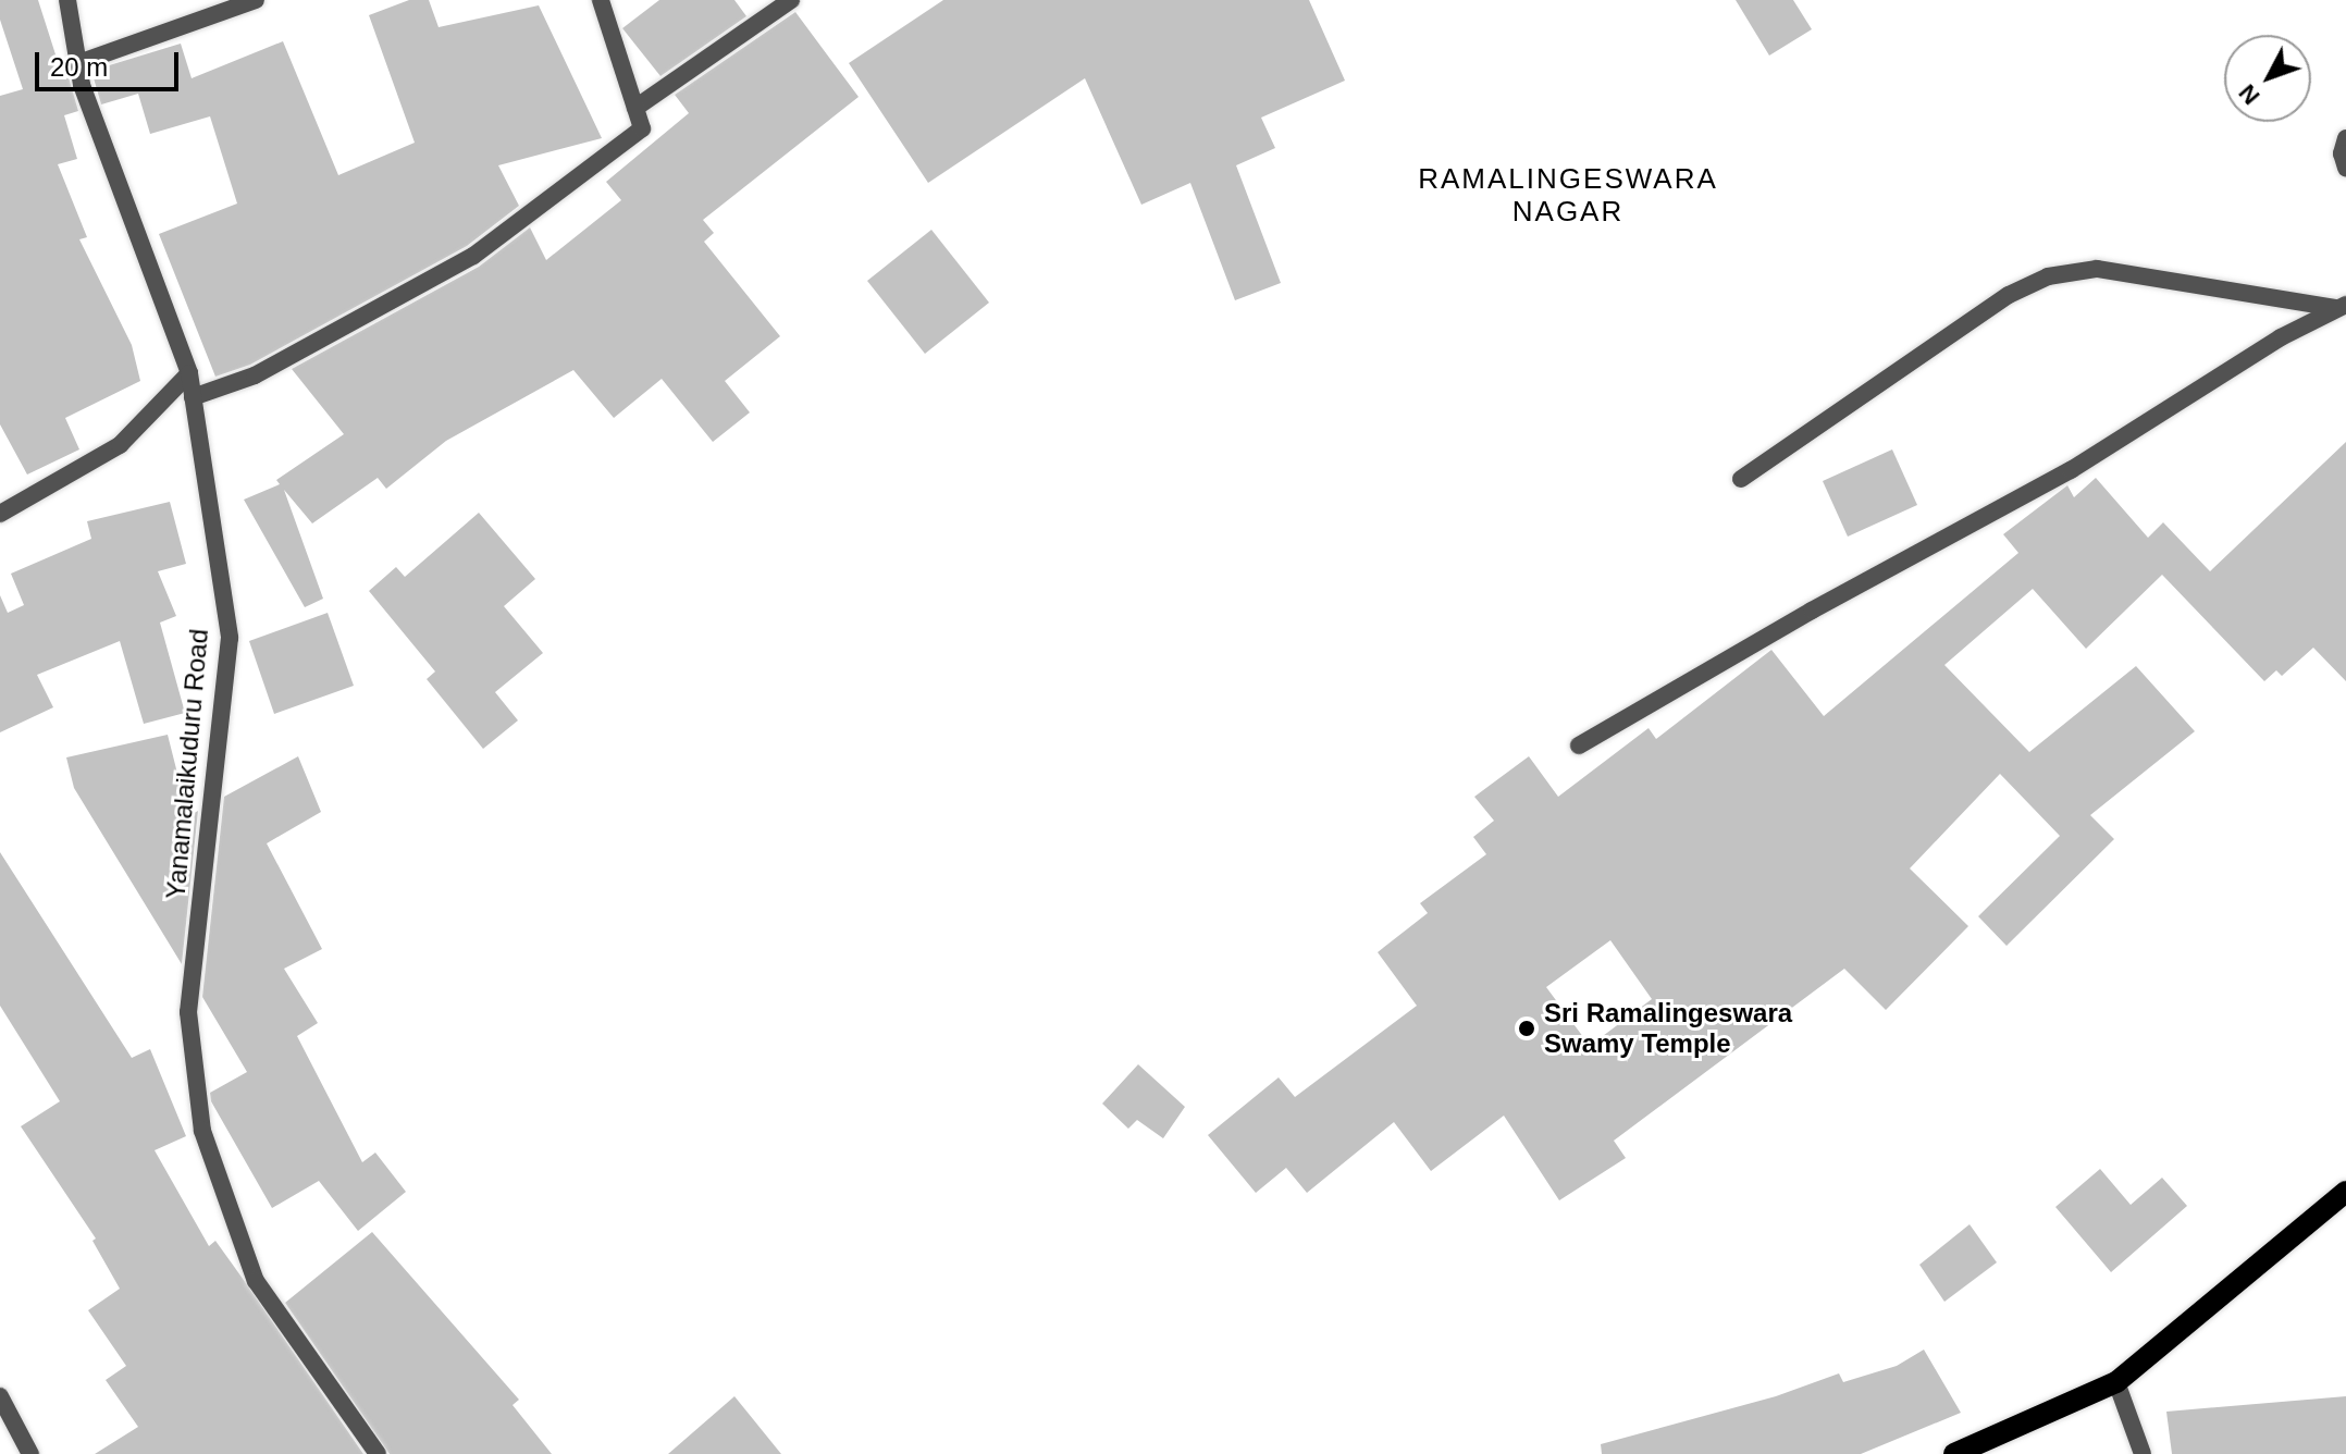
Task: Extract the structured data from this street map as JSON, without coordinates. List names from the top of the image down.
{
  "streets": {
    "street": ["Yanamalaikuduru Road"]
  },
  "districts": ["RAMALINGESWARA NAGAR"],
  "places": ["Sri Ramalingeswara Swamy Temple"],
  "scale_bar": "20 m",
  "north": "bottom left"
}
